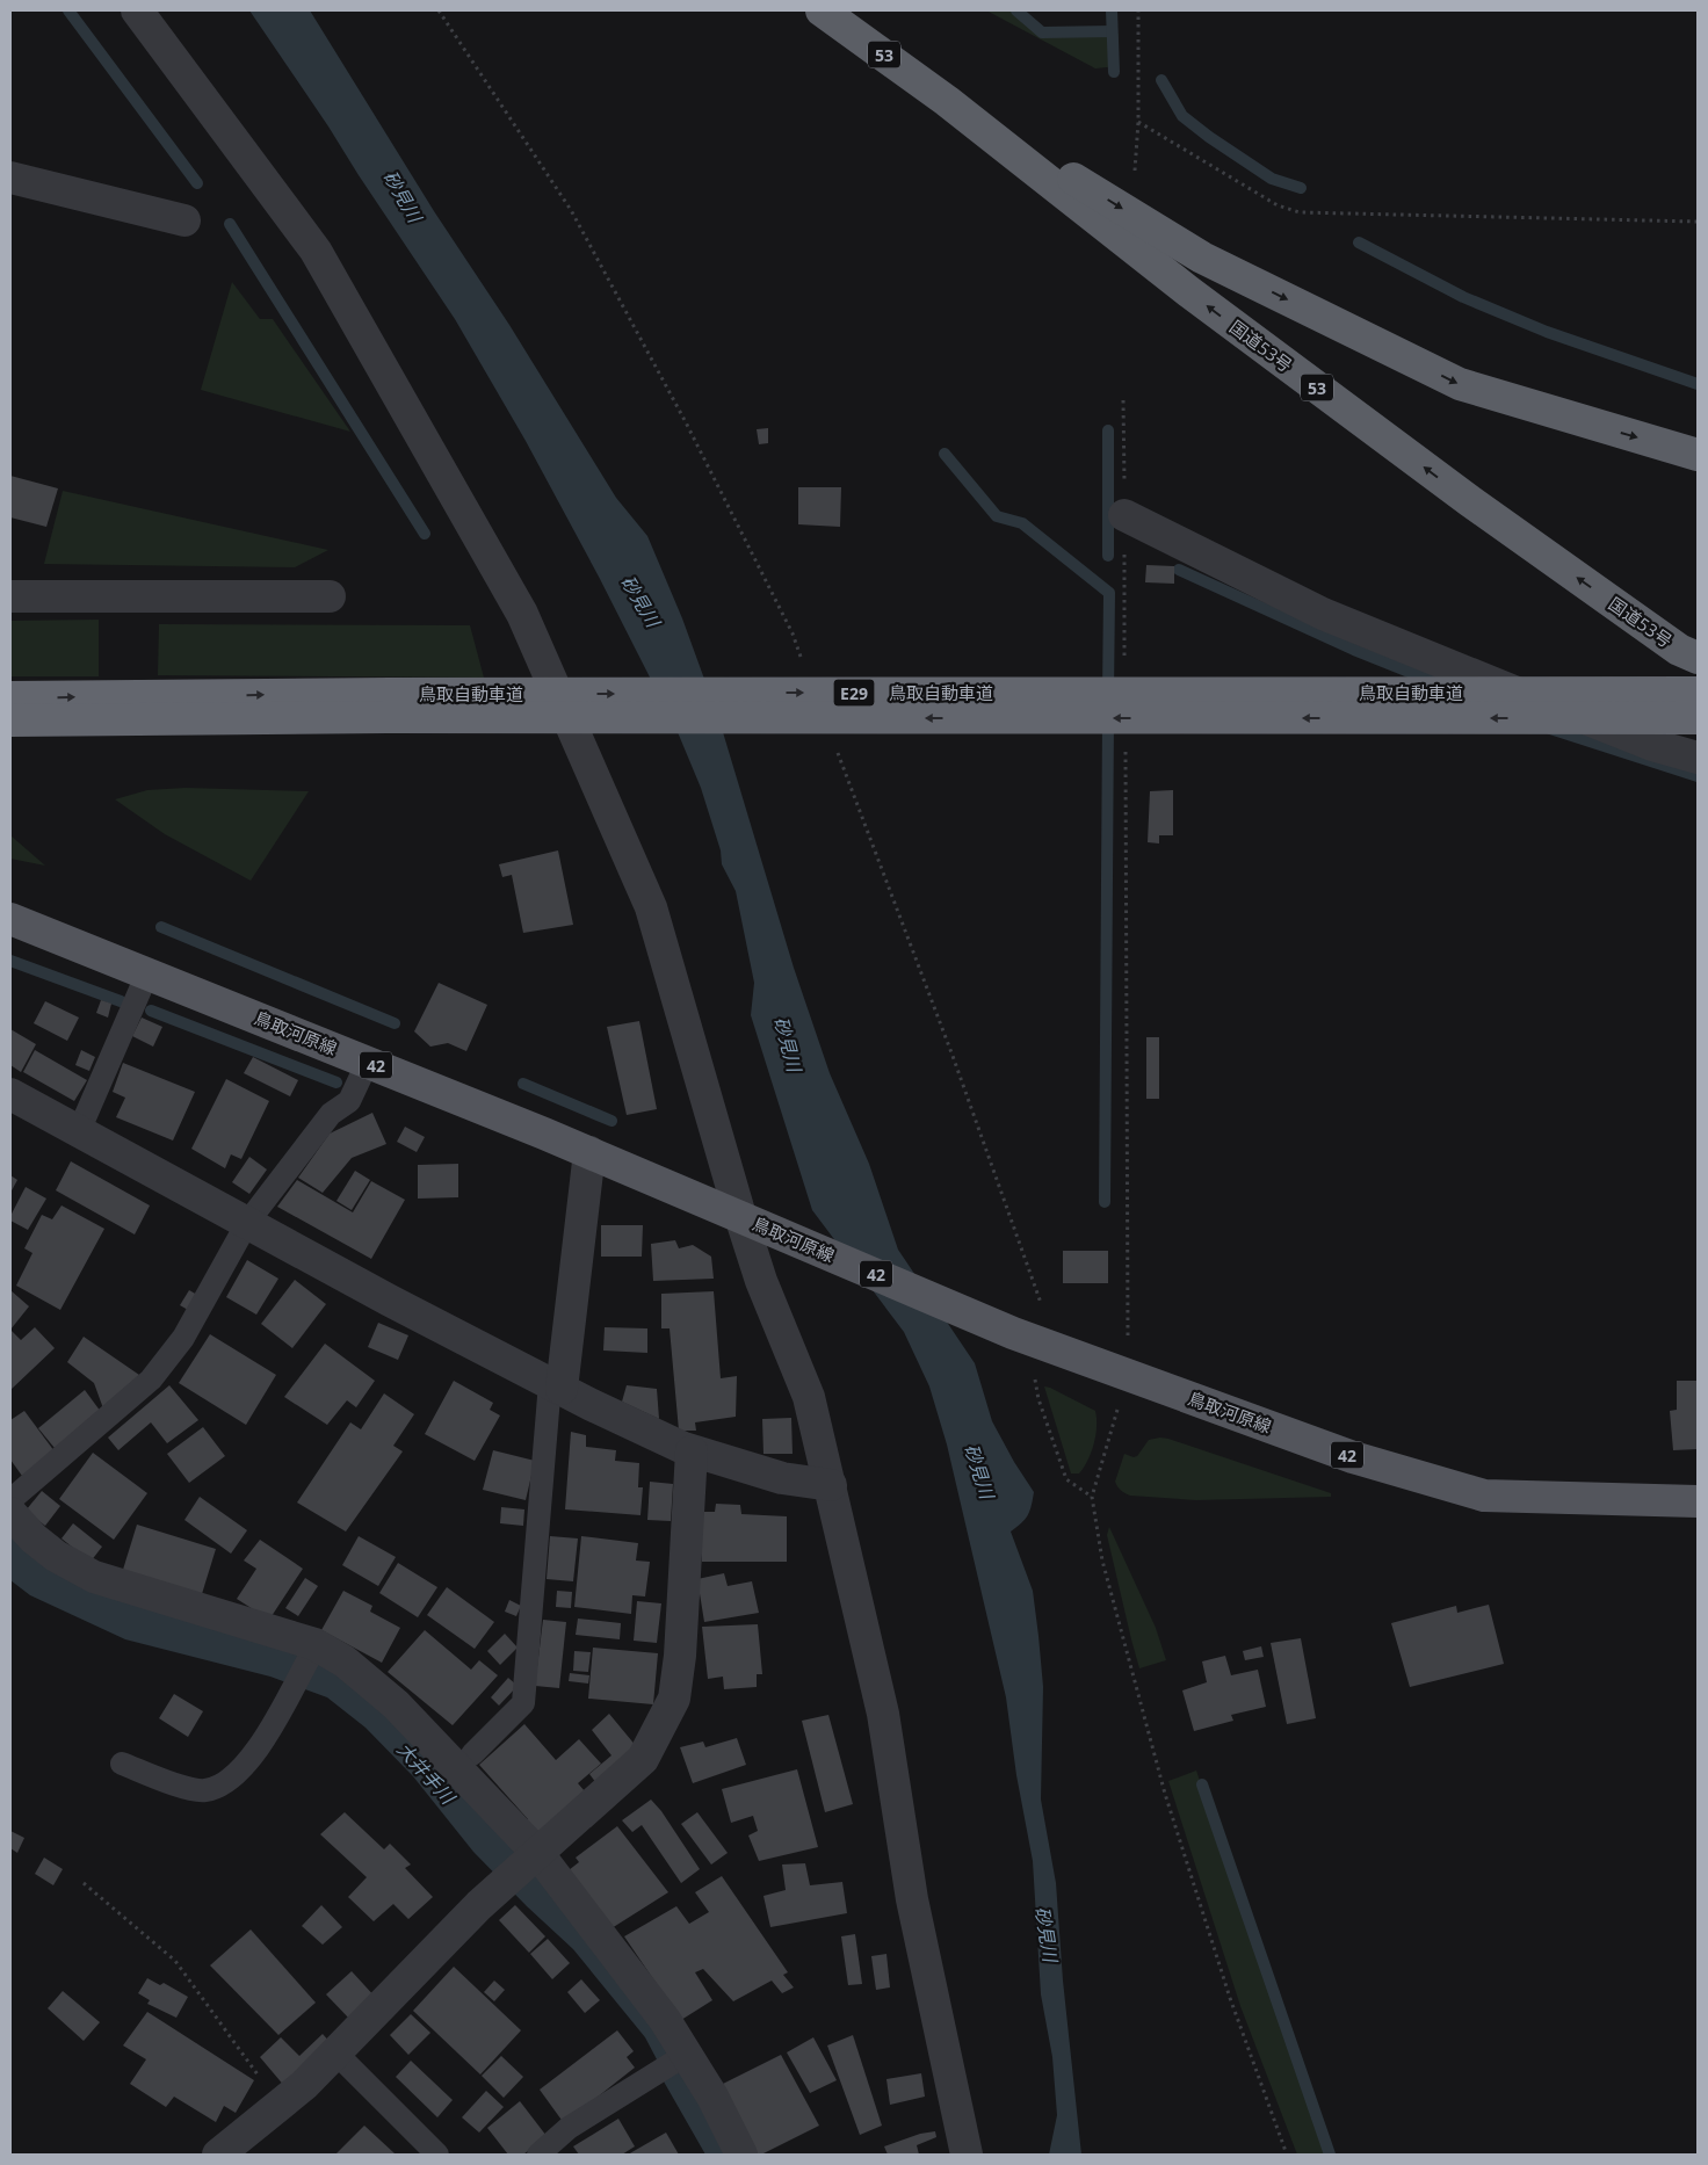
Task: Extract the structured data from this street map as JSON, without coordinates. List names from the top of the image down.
{
  "streets": {
    "highway": [
      "53",
      "国道53号",
      "E29",
      "鳥取自動車道"
    ],
    "main road": ["鳥取河原線", "42"]
  },
  "water": ["砂見川", "大井手川"]
}
